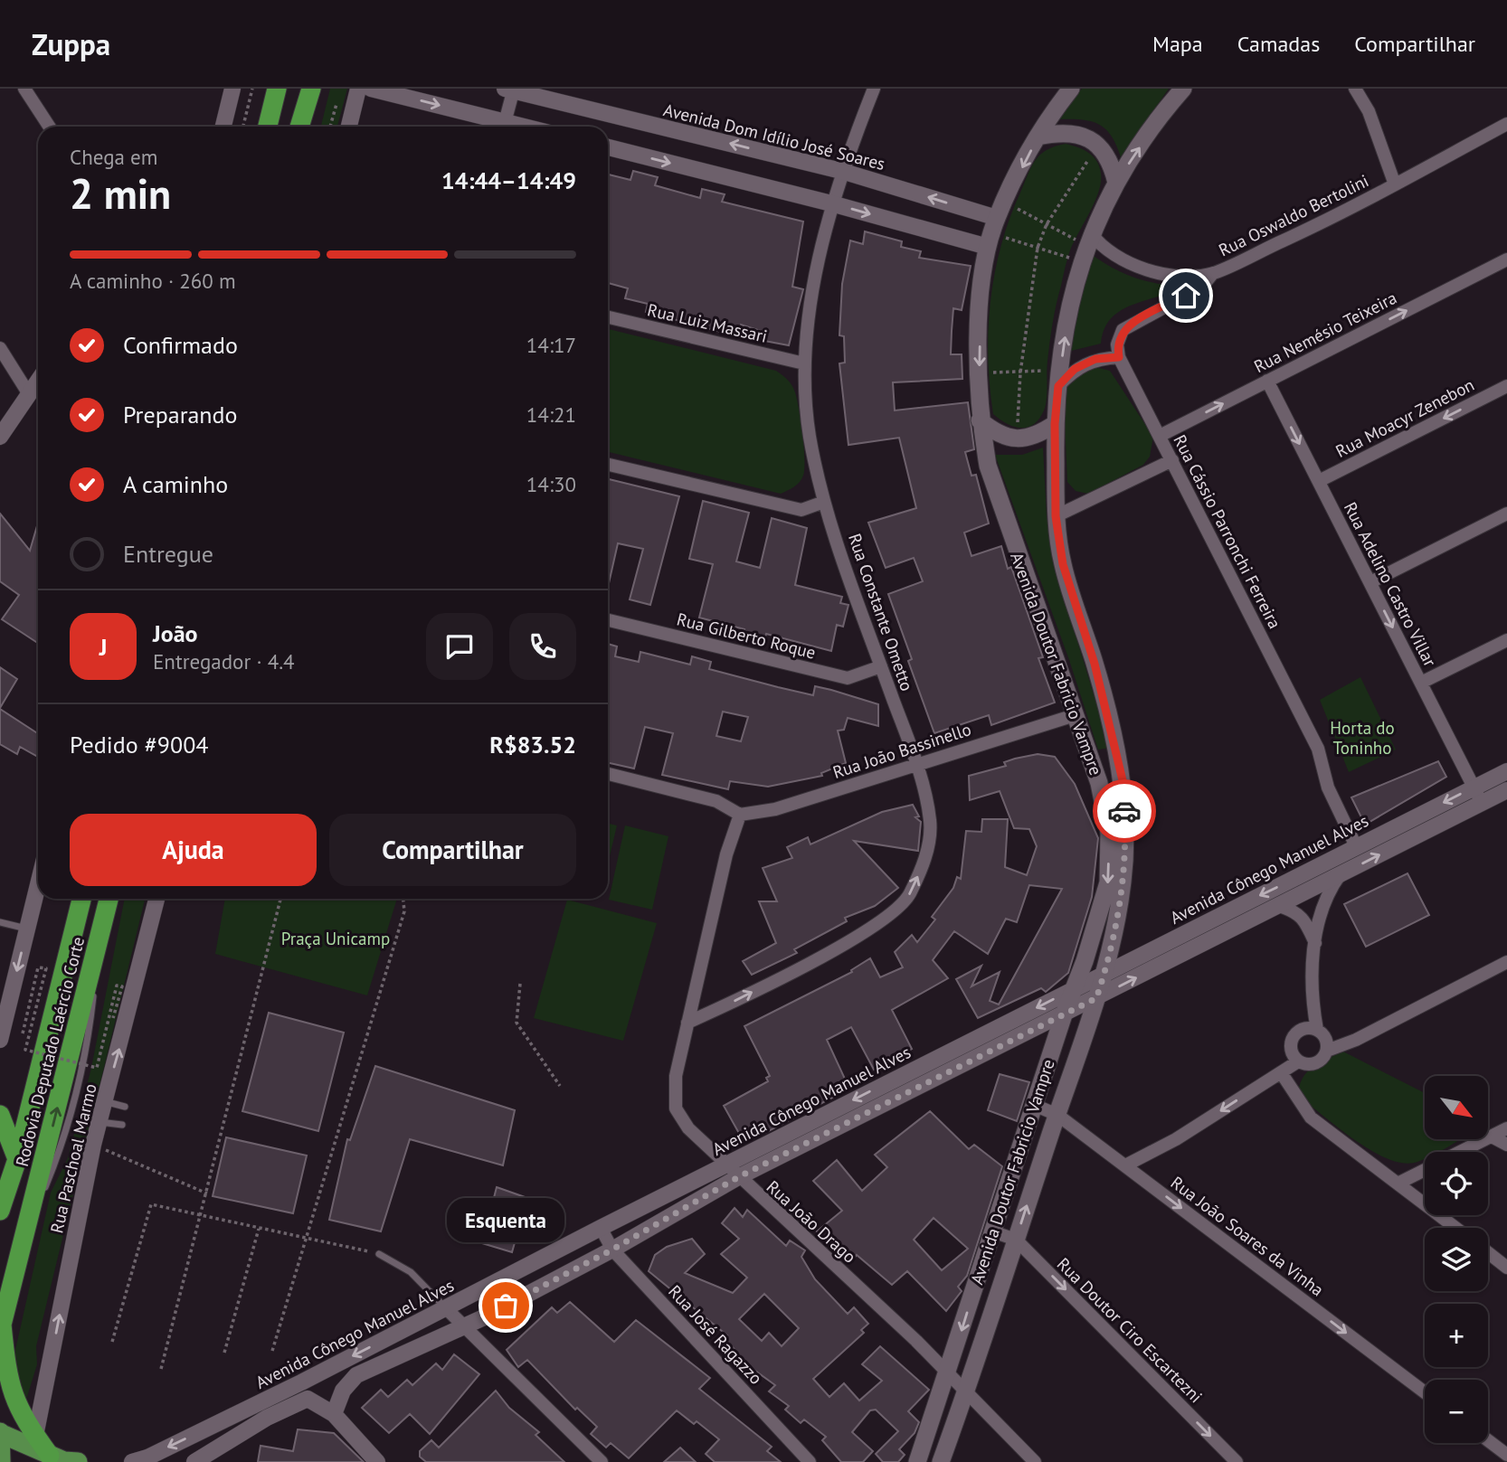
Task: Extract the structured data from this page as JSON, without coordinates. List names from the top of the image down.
{
  "streets": {
    "highway": ["Rodovia Deputado Laércio Corte"],
    "main road": ["Avenida Doutor Fabricio Vampre"],
    "street": [
      "Avenida Dom Idílio José Soares",
      "Rua Oswaldo Bertolini",
      "Rua Luiz Massari",
      "Rua Nemésio Teixeira",
      "Rua Moacyr Zenebon",
      "Rua Cássio Parronchi Ferreira",
      "Rua Adelino Castro Villar",
      "Rua Constante Ometto",
      "Rua Gilberto Roque",
      "Rua João Bassinello",
      "Avenida Cônego Manuel Alves",
      "Rua Paschoal Marmo",
      "Rua João Drago",
      "Rua João Soares da Vinha",
      "Rua Doutor Ciro Escartezni",
      "Rua José Ragazzo"
    ]
  },
  "crossings": [
    ["Avenida Dom Idílio José Soares", "Rua Constante Ometto"],
    ["Avenida Dom Idílio José Soares", "Avenida Doutor Fabricio Vampre"],
    ["Rua Oswaldo Bertolini", "Avenida Doutor Fabricio Vampre"],
    ["Rua Luiz Massari", "Rua Constante Ometto"],
    ["Rua Nemésio Teixeira", "Rua Cássio Parronchi Ferreira"],
    ["Rua Nemésio Teixeira", "Rua Adelino Castro Villar"],
    ["Rua Moacyr Zenebon", "Rua Adelino Castro Villar"],
    ["Rua Cássio Parronchi Ferreira", "Avenida Cônego Manuel Alves"],
    ["Rua Adelino Castro Villar", "Avenida Cônego Manuel Alves"],
    ["Rua Constante Ometto", "Rua Gilberto Roque"],
    ["Rua Constante Ometto", "Rua João Bassinello"],
    ["Rua Constante Ometto", "Rua João Drago"],
    ["Avenida Doutor Fabricio Vampre", "Rua João Bassinello"],
    ["Avenida Doutor Fabricio Vampre", "Avenida Cônego Manuel Alves"],
    ["Avenida Doutor Fabricio Vampre", "Rua João Drago"],
    ["Avenida Doutor Fabricio Vampre", "Rua João Soares da Vinha"],
    ["Avenida Doutor Fabricio Vampre", "Rua Doutor Ciro Escartezni"],
    ["Rua João Bassinello", "Rua João Drago"],
    ["Avenida Cônego Manuel Alves", "Rua João Drago"],
    ["Avenida Cônego Manuel Alves", "Rua José Ragazzo"]
  ],
  "one_way": [
    "Rua Nemésio Teixeira",
    "Rua Moacyr Zenebon",
    "Rua Adelino Castro Villar",
    "Rua João Soares da Vinha",
    "Rua Doutor Ciro Escartezni"
  ],
  "parks": ["Horta do Toninho", "Praça Unicamp"],
  "places": ["Esquenta"],
  "north": "bottom right",
  "page": {
    "header": "Zuppa",
    "nav": ["Mapa", "Camadas", "Compartilhar"],
    "heading": ["2 min", "Chega em", "14:44–14:49"],
    "panel": [
      "João",
      "Entregador · 4.4",
      "Pedido #9004",
      "R$83.52"
    ],
    "bar": "A caminho · 260 m",
    "list": [
      ["Confirmado", "14:17"],
      ["Preparando", "14:21"],
      ["A caminho", "14:30"],
      "Entregue"
    ],
    "round": "J",
    "buttons": ["Ajuda", "Compartilhar"],
    "map_buttons": ["+", "−"],
    "bubble": "Esquenta"
  }
}
